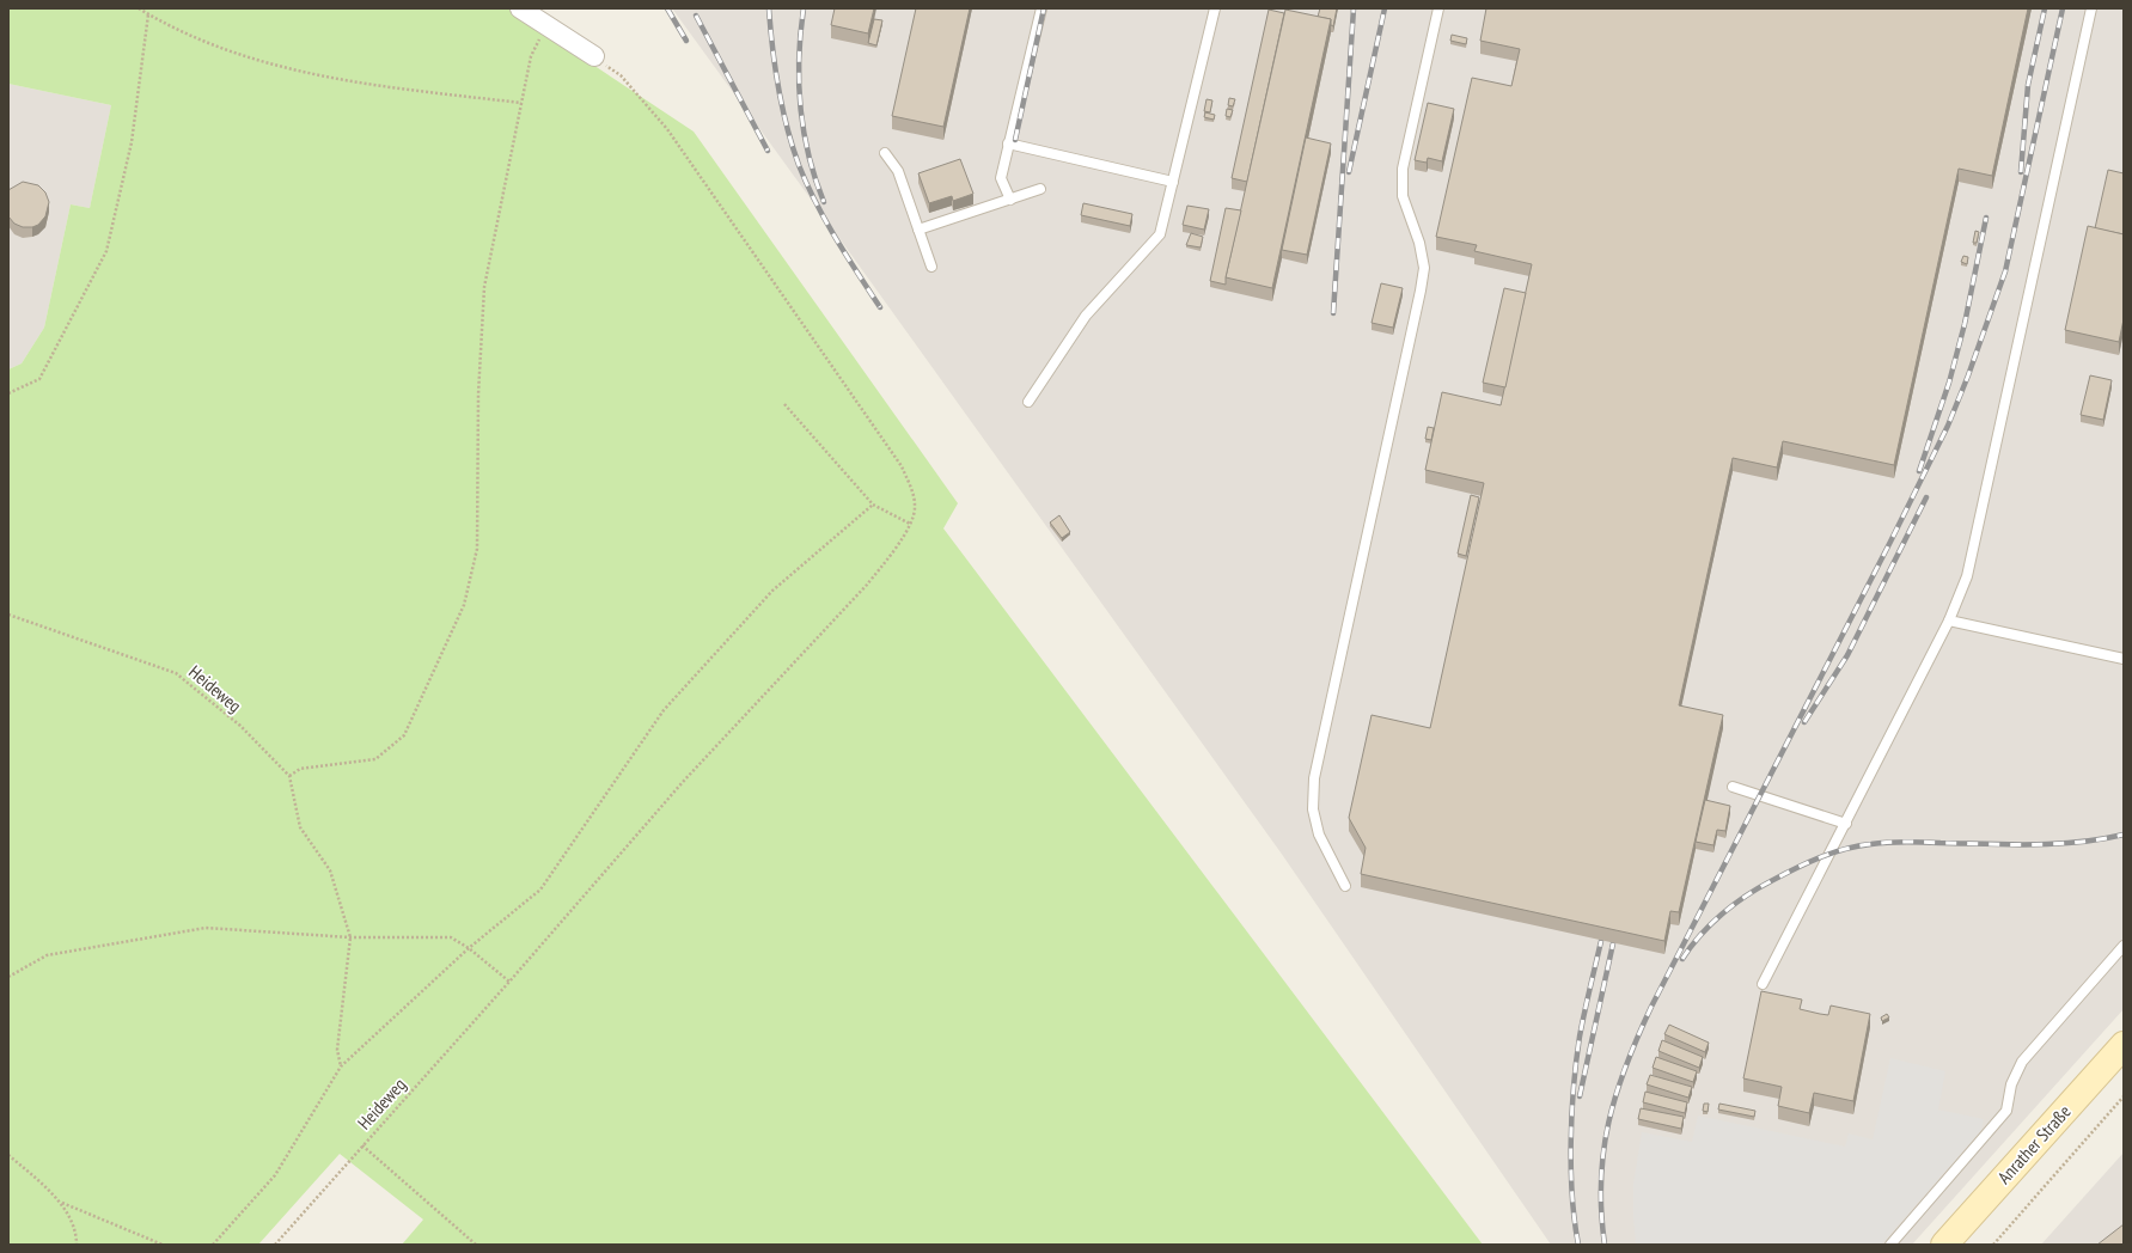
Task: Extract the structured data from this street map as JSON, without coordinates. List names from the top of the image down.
{
  "streets": {
    "main road": ["Anrather Straße"],
    "path": ["Heideweg"]
  }
}
